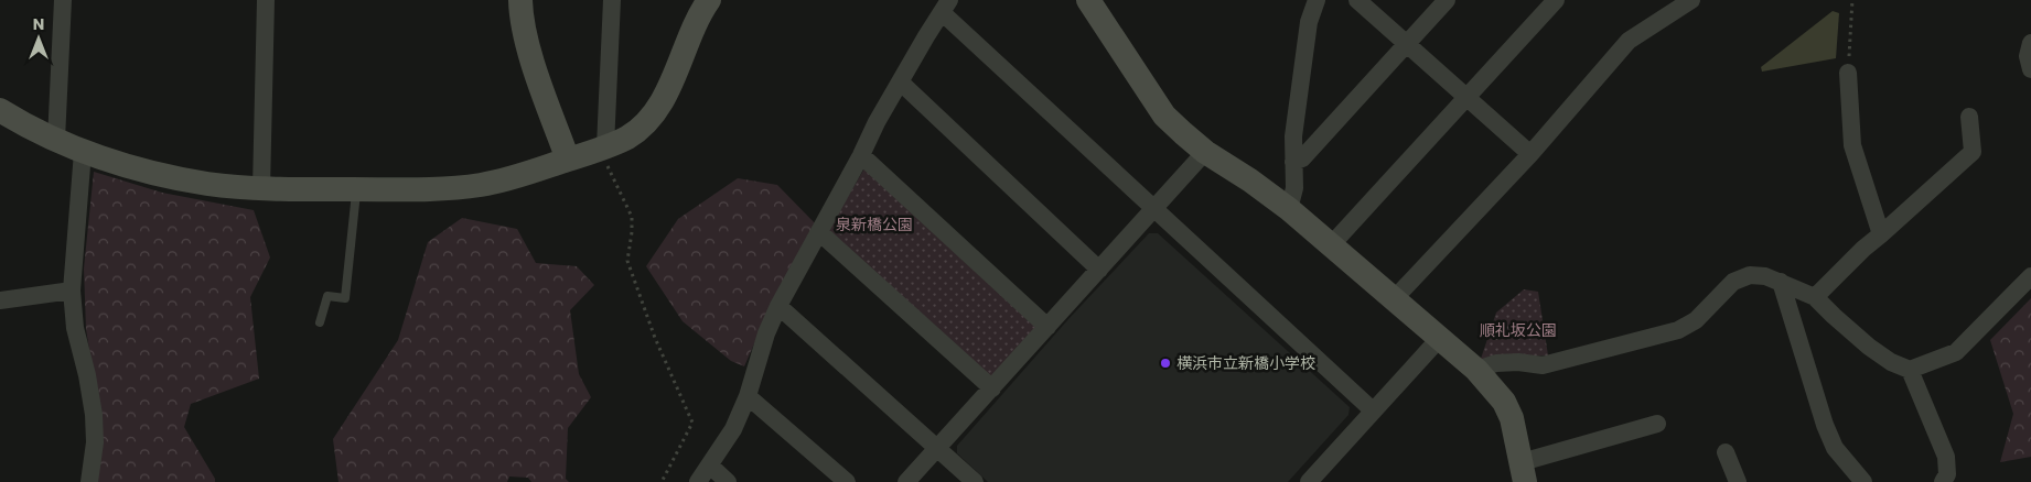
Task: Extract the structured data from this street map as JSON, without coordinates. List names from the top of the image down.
{
  "parks": ["泉新橋公園", "順礼坂公園"],
  "places": ["横浜市立新橋小学校"],
  "north": "top"
}
